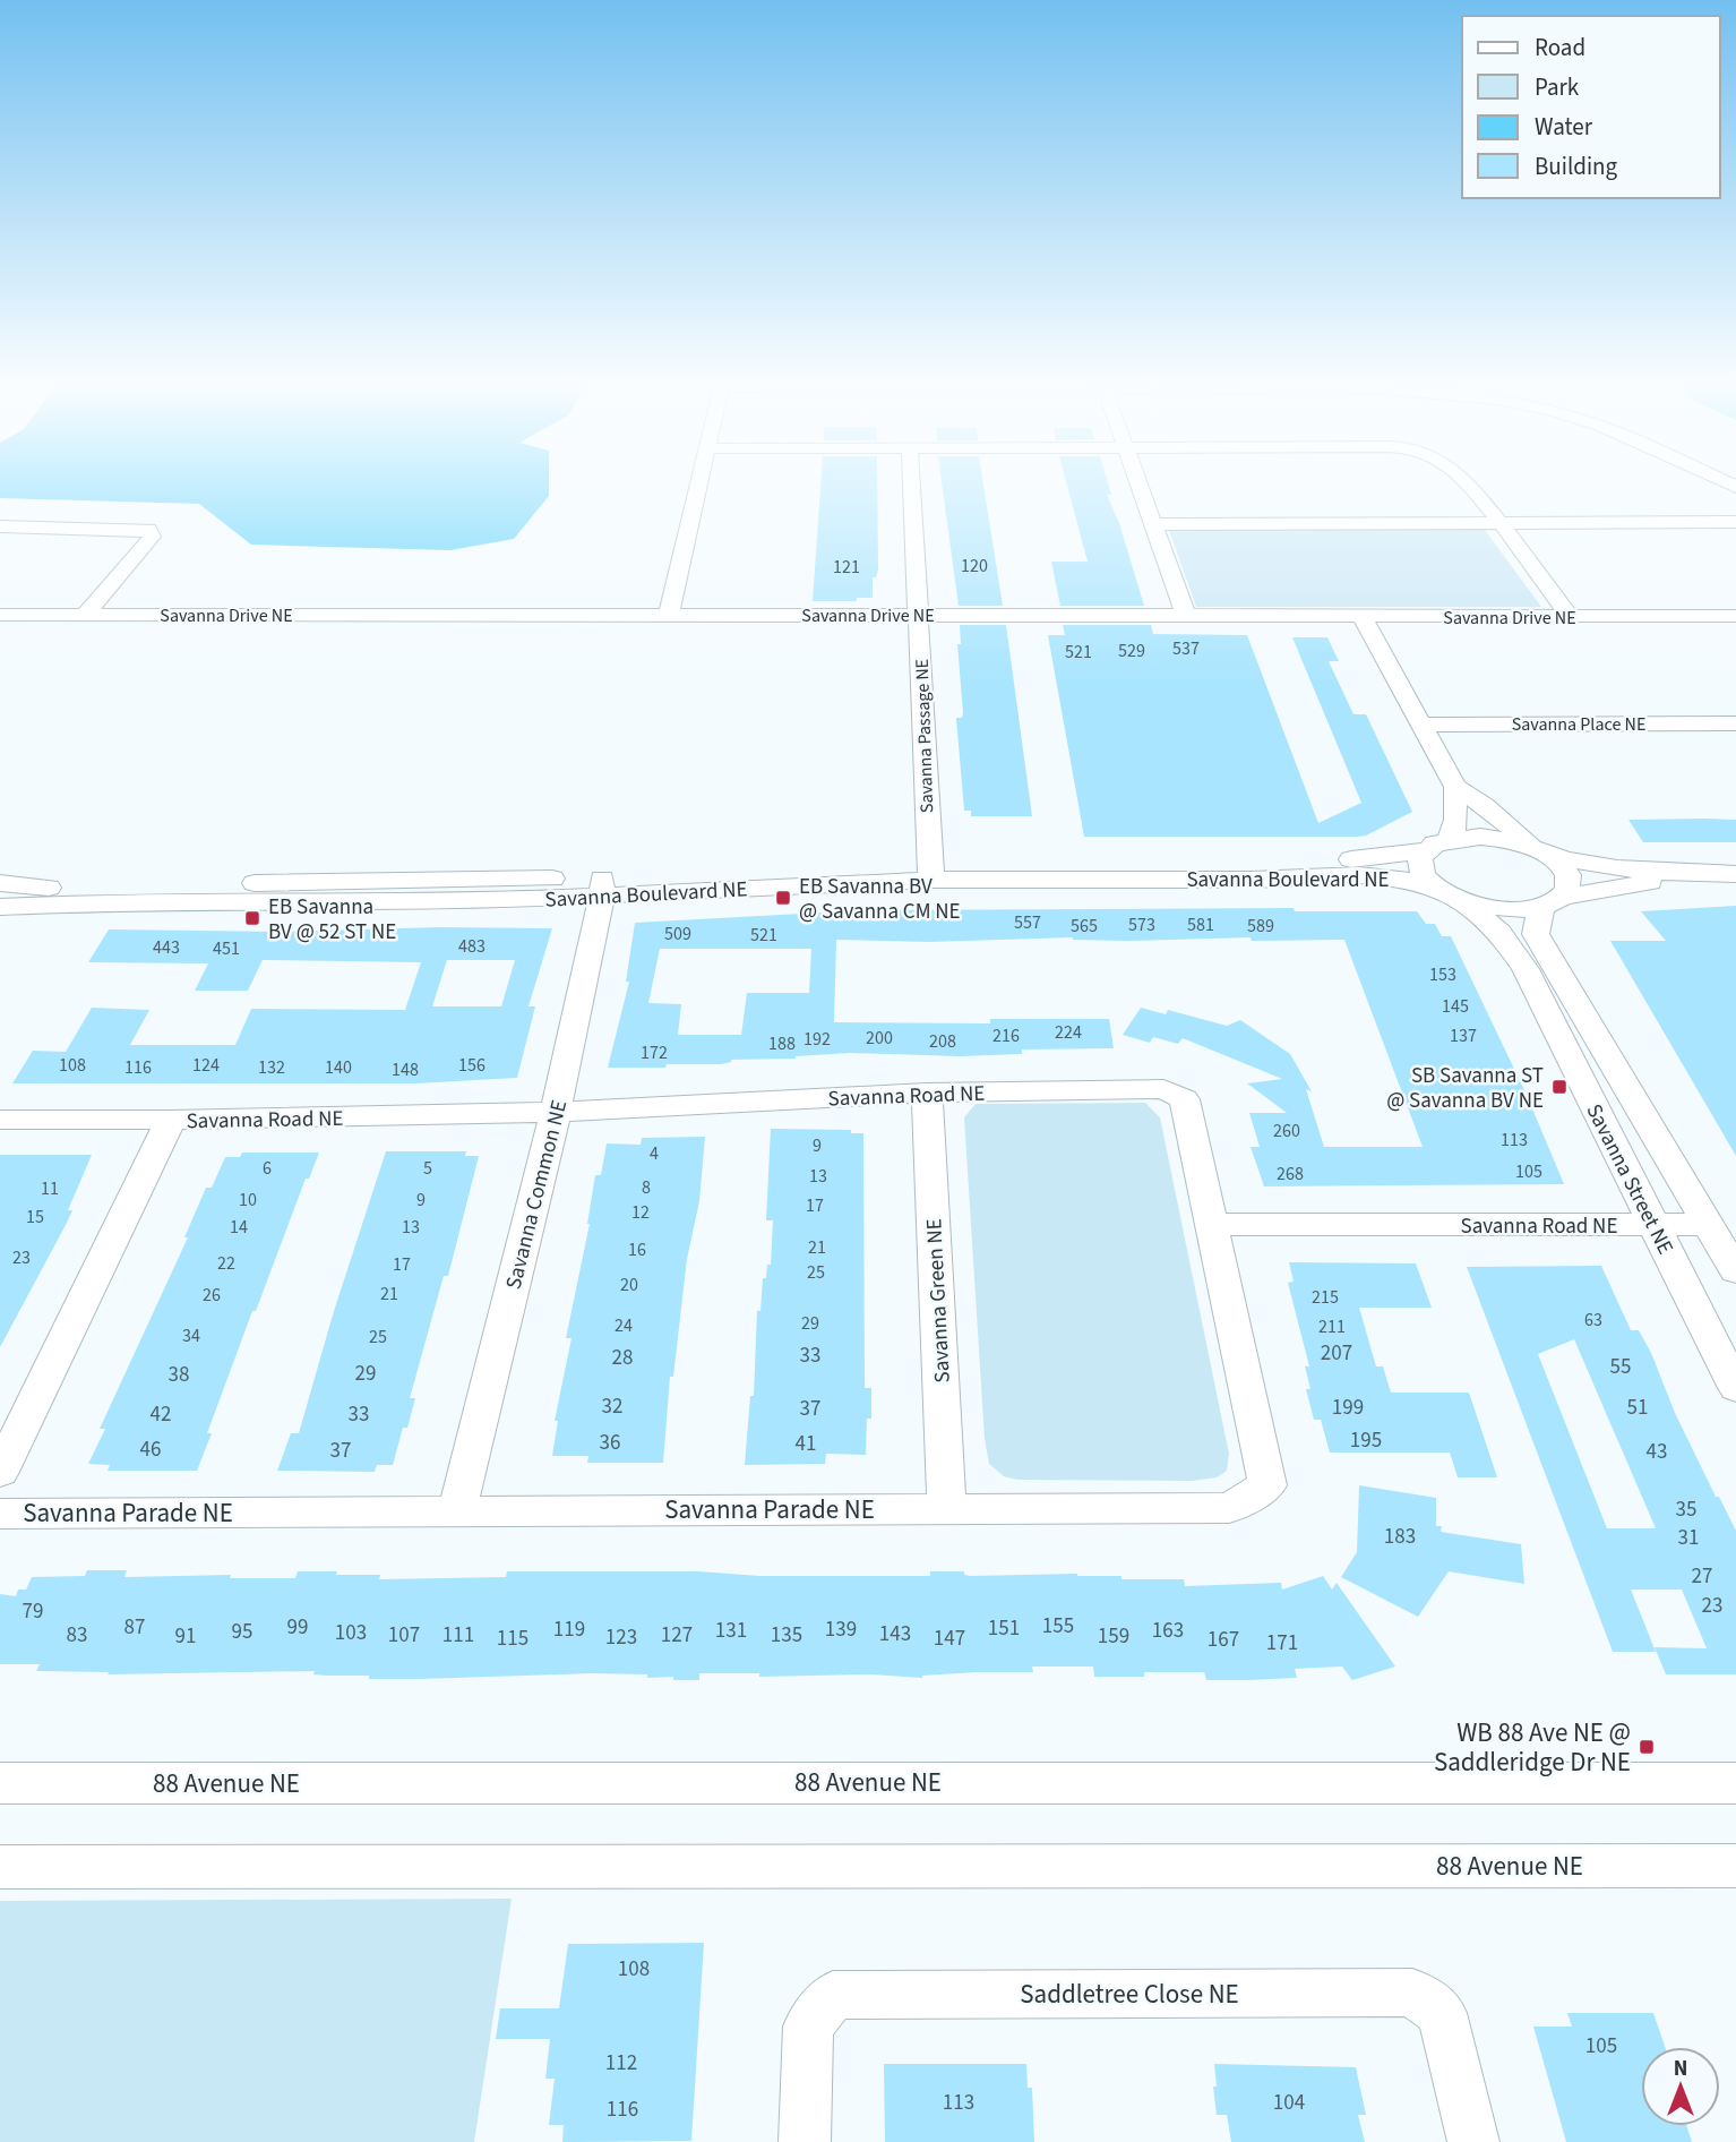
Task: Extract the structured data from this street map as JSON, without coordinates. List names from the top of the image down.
{
  "streets": {
    "street": [
      "Savanna Drive NE",
      "Savanna Place NE",
      "Savanna Passage NE",
      "Savanna Boulevard NE",
      "Savanna Road NE",
      "Savanna Street NE",
      "Savanna Common NE",
      "Savanna Green NE",
      "Savanna Parade NE",
      "88 Avenue NE",
      "Saddletree Close NE"
    ]
  },
  "crossings": [
    ["Savanna Drive NE", "Savanna Passage NE"],
    ["Savanna Passage NE", "Savanna Boulevard NE"],
    ["Savanna Boulevard NE", "Savanna Street NE"],
    ["Savanna Boulevard NE", "Savanna Common NE"],
    ["Savanna Road NE", "Savanna Street NE"],
    ["Savanna Road NE", "Savanna Common NE"],
    ["Savanna Road NE", "Savanna Green NE"],
    ["Savanna Road NE", "Savanna Parade NE"],
    ["Savanna Common NE", "Savanna Parade NE"],
    ["Savanna Green NE", "Savanna Parade NE"]
  ],
  "places": {
    "transit": [
      "EB Savanna BV @ Savanna CM NE",
      "EB Savanna BV @ 52 ST NE",
      "SB Savanna ST @ Savanna BV NE",
      "WB 88 Ave NE @ Saddleridge Dr NE"
    ]
  },
  "house_numbers": [
    "120",
    "121",
    "537",
    "529",
    "521",
    "557",
    "573",
    "581",
    "565",
    "589",
    "509",
    "521",
    "483",
    "443",
    "451",
    "153",
    "145",
    "224",
    "216",
    "137",
    "200",
    "192",
    "208",
    "188",
    "172",
    "108",
    "124",
    "156",
    "116",
    "132",
    "140",
    "148",
    "260",
    "113",
    "9",
    "4",
    "6",
    "5",
    "105",
    "268",
    "13",
    "8",
    "11",
    "10",
    "9",
    "17",
    "12",
    "15",
    "14",
    "13",
    "21",
    "16",
    "23",
    "22",
    "17",
    "25",
    "20",
    "21",
    "26",
    "215",
    "63",
    "29",
    "24",
    "211",
    "34",
    "25",
    "207",
    "33",
    "28",
    "55",
    "29",
    "38",
    "32",
    "199",
    "51",
    "37",
    "42",
    "33",
    "195",
    "36",
    "41",
    "46",
    "37",
    "43",
    "35",
    "183",
    "31",
    "27",
    "23",
    "79",
    "155",
    "87",
    "99",
    "151",
    "119",
    "139",
    "131",
    "163",
    "95",
    "103",
    "143",
    "83",
    "107",
    "111",
    "127",
    "135",
    "91",
    "159",
    "123",
    "115",
    "147",
    "167",
    "171",
    "108",
    "105",
    "112",
    "113",
    "104",
    "116"
  ],
  "legend": [
    "Road",
    "Park",
    "Water",
    "Building"
  ],
  "north": "top"
}
